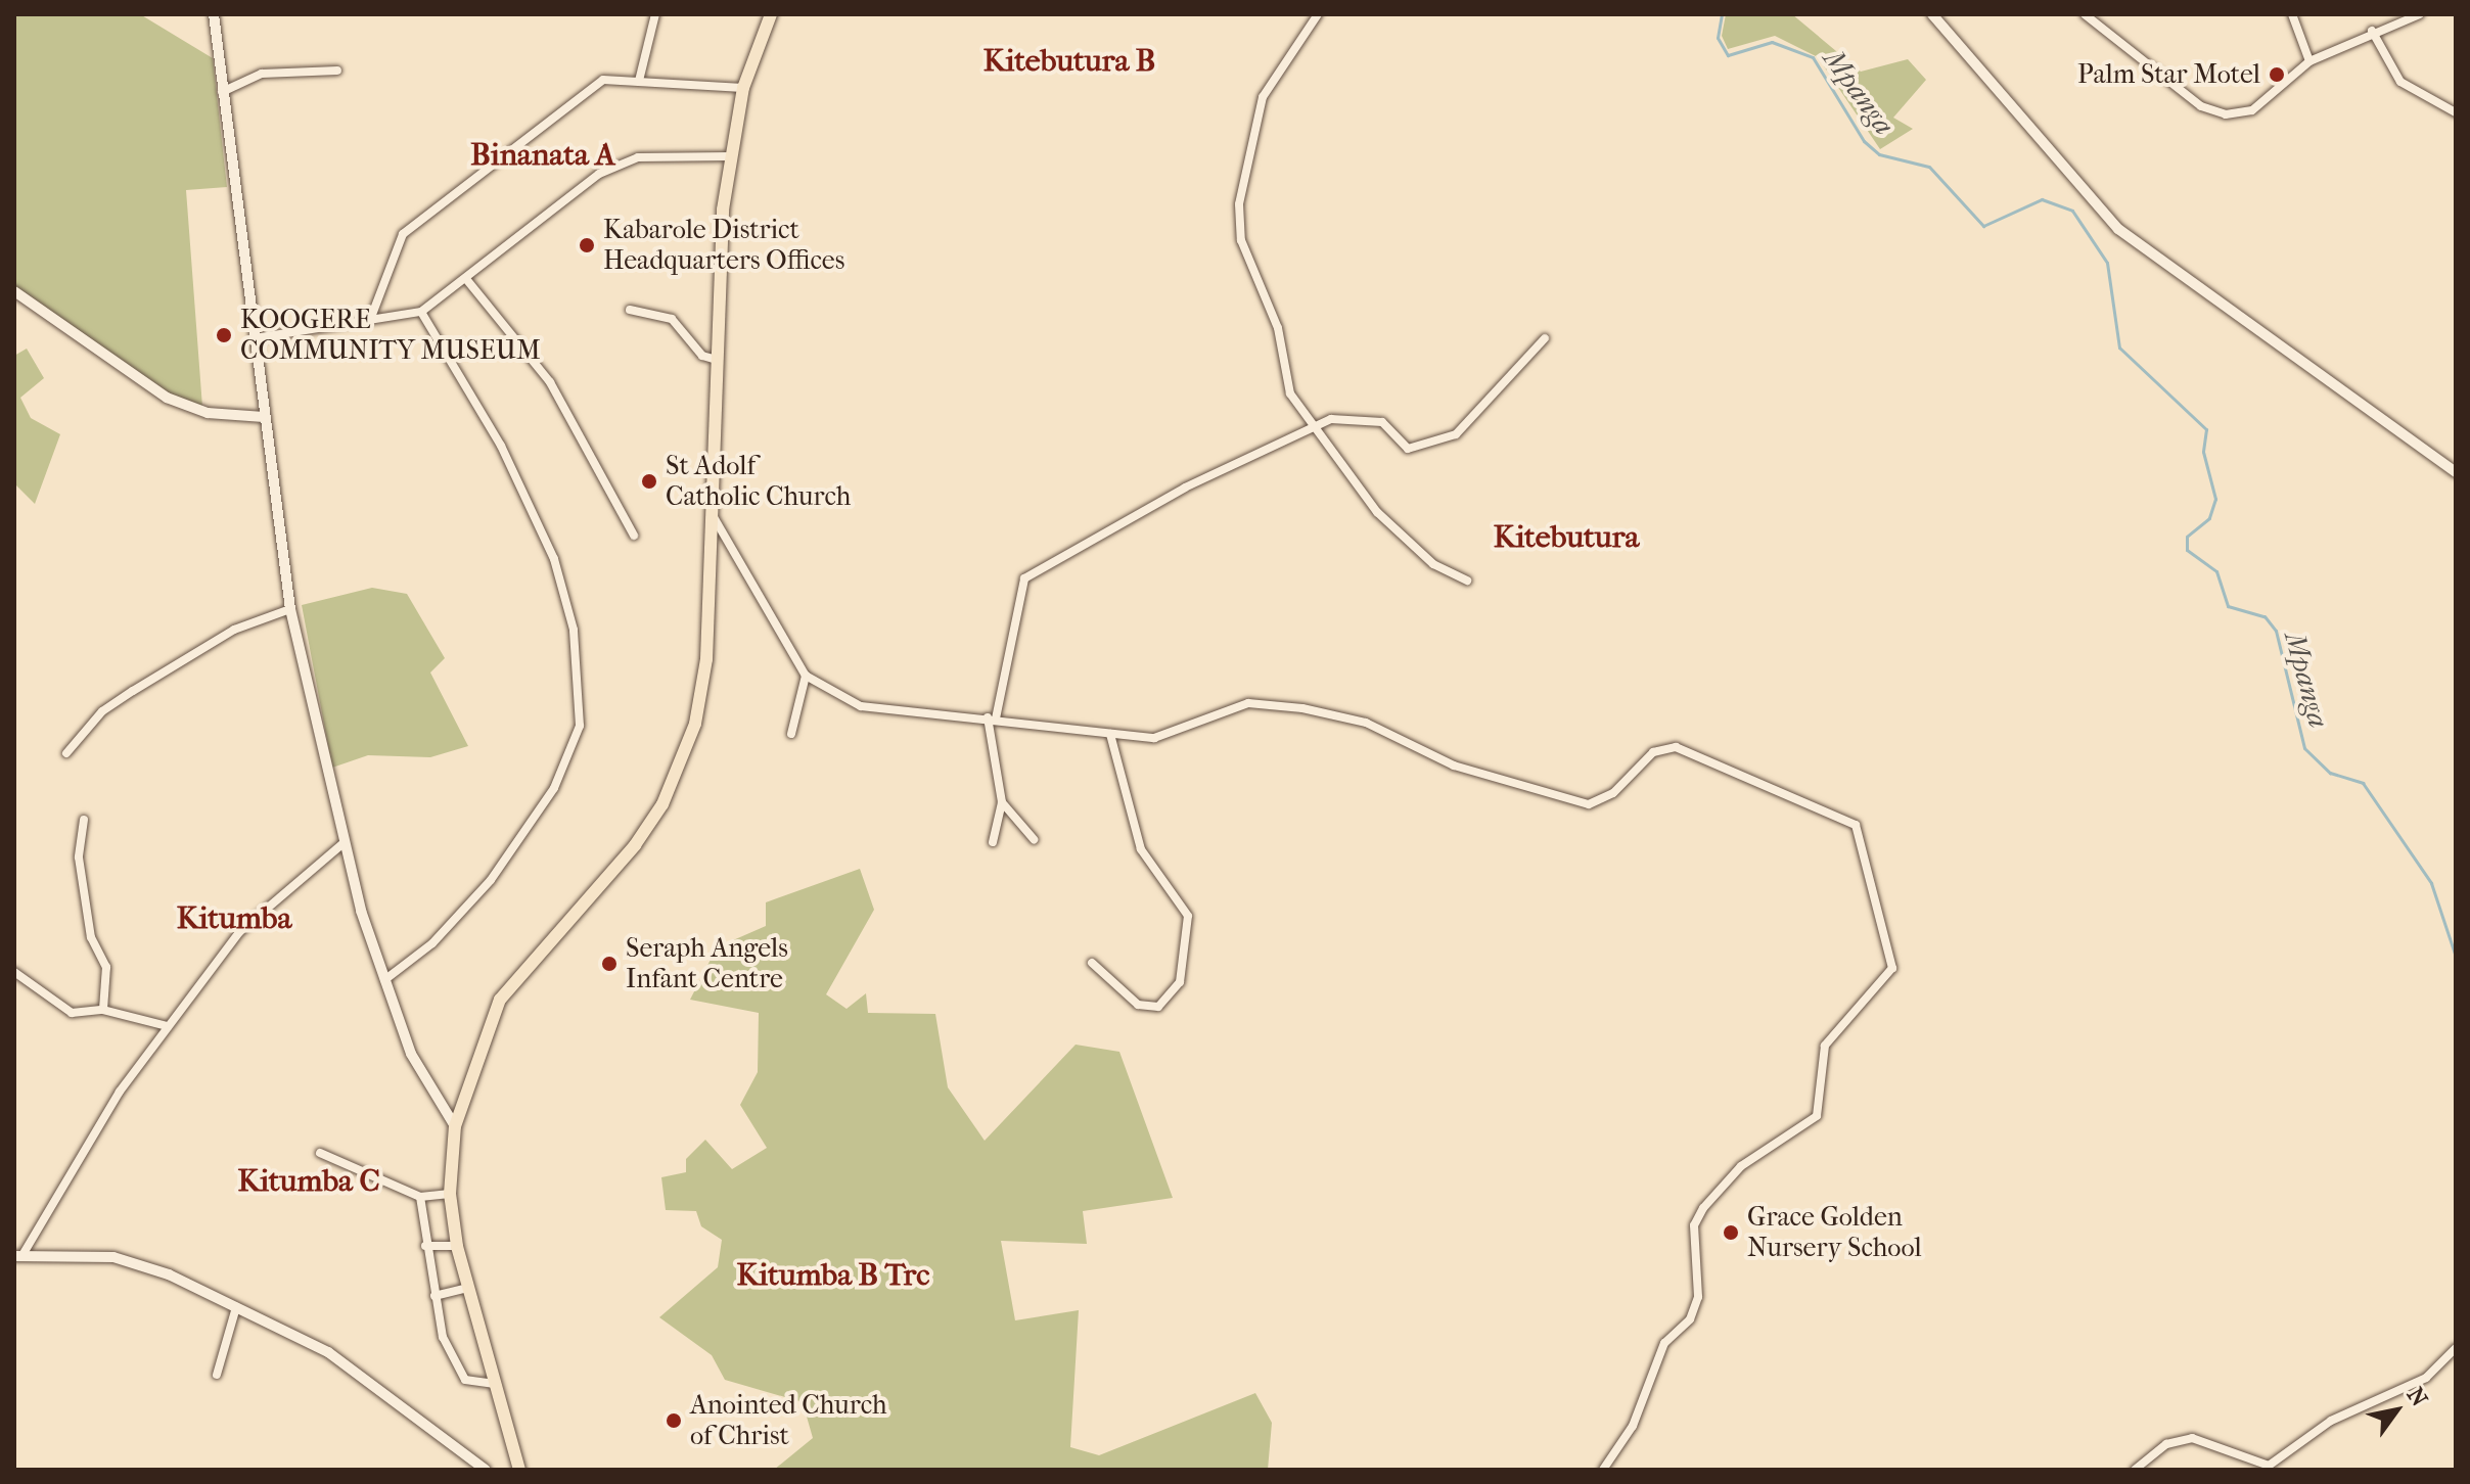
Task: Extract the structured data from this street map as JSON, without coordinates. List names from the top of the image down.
{
  "districts": [
    "Kitebutura B",
    "Binanata A",
    "Kitebutura",
    "Kitumba",
    "Kitumba C",
    "Kitumba B Trc"
  ],
  "water": ["Mpanga"],
  "places": [
    "Palm Star Motel",
    "Kabarole District Headquarters Offices",
    "KOOGERE COMMUNITY MUSEUM",
    "St Adolf Catholic Church",
    "Seraph Angels Infant Centre",
    "Grace Golden Nursery School",
    "Anointed Church of Christ"
  ],
  "north": "top right"
}
